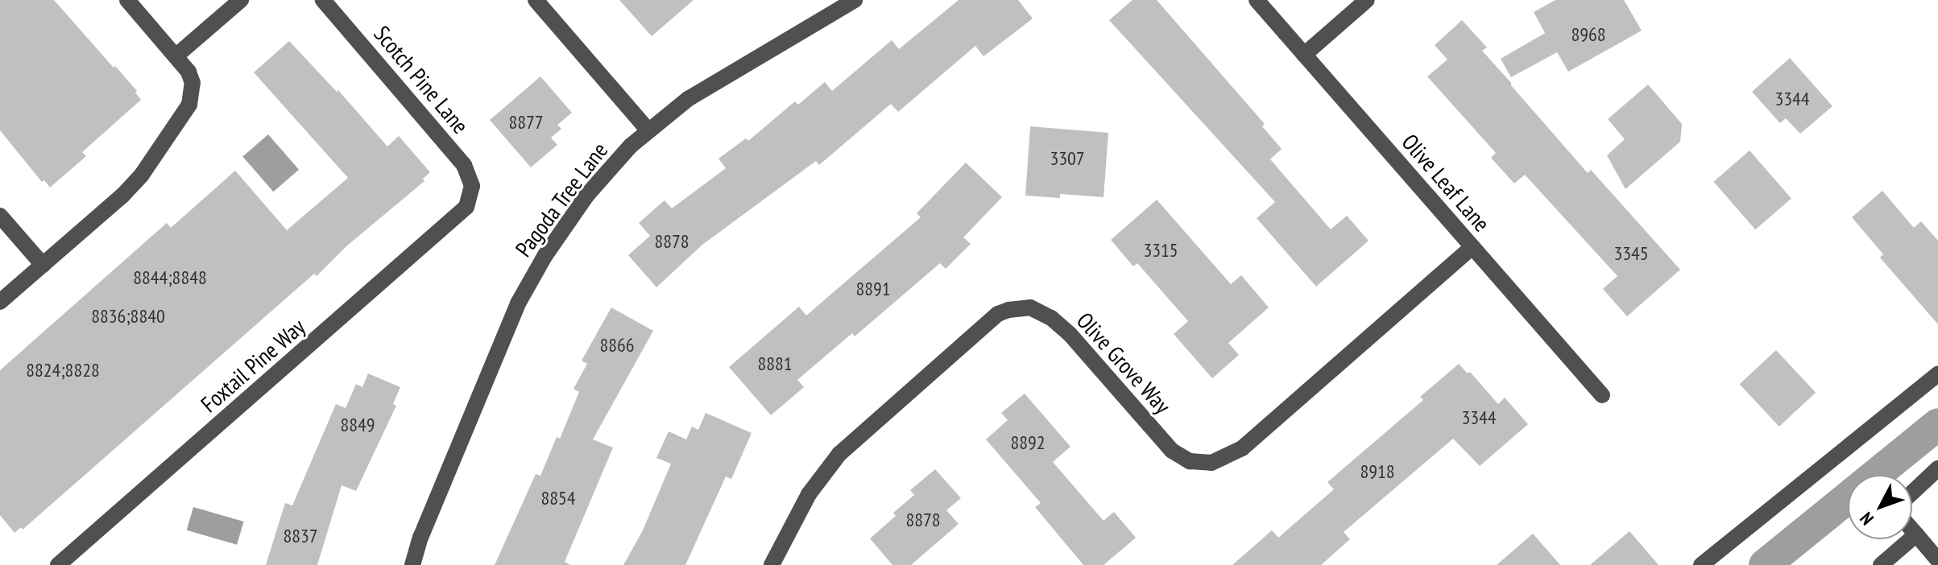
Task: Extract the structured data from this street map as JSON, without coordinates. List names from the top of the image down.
{
  "streets": {
    "street": [
      "Scotch Pine Lane",
      "Olive Leaf Lane",
      "Pagoda Tree Lane",
      "Olive Grove Way",
      "Foxtail Pine Way"
    ]
  },
  "crossings": [
    ["Scotch Pine Lane", "Foxtail Pine Way"],
    ["Olive Leaf Lane", "Olive Grove Way"]
  ],
  "house_numbers": [
    "8968",
    "3344",
    "8877",
    "3307",
    "8878",
    "3315",
    "3345",
    "8844;8848",
    "8891",
    "8836;8840",
    "8866",
    "8881",
    "8824;8828",
    "3344",
    "8849",
    "8892",
    "8918",
    "8854",
    "8878",
    "8837"
  ],
  "north": "bottom left"
}
